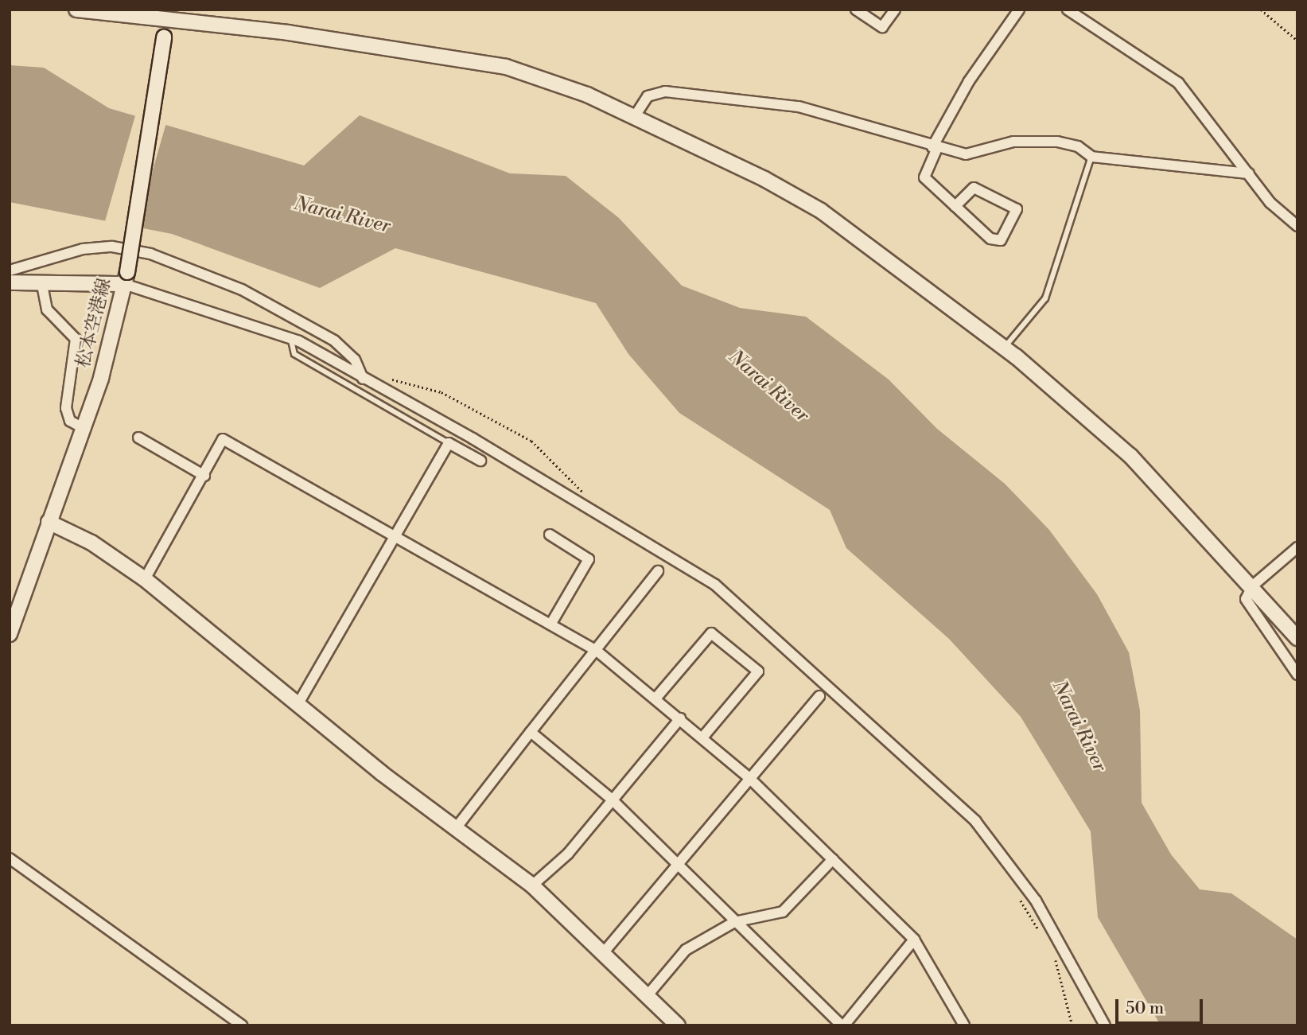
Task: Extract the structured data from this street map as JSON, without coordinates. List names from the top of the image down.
{
  "streets": {
    "street": ["松本空港線"]
  },
  "water": ["Narai River"],
  "scale_bar": "50 m"
}
